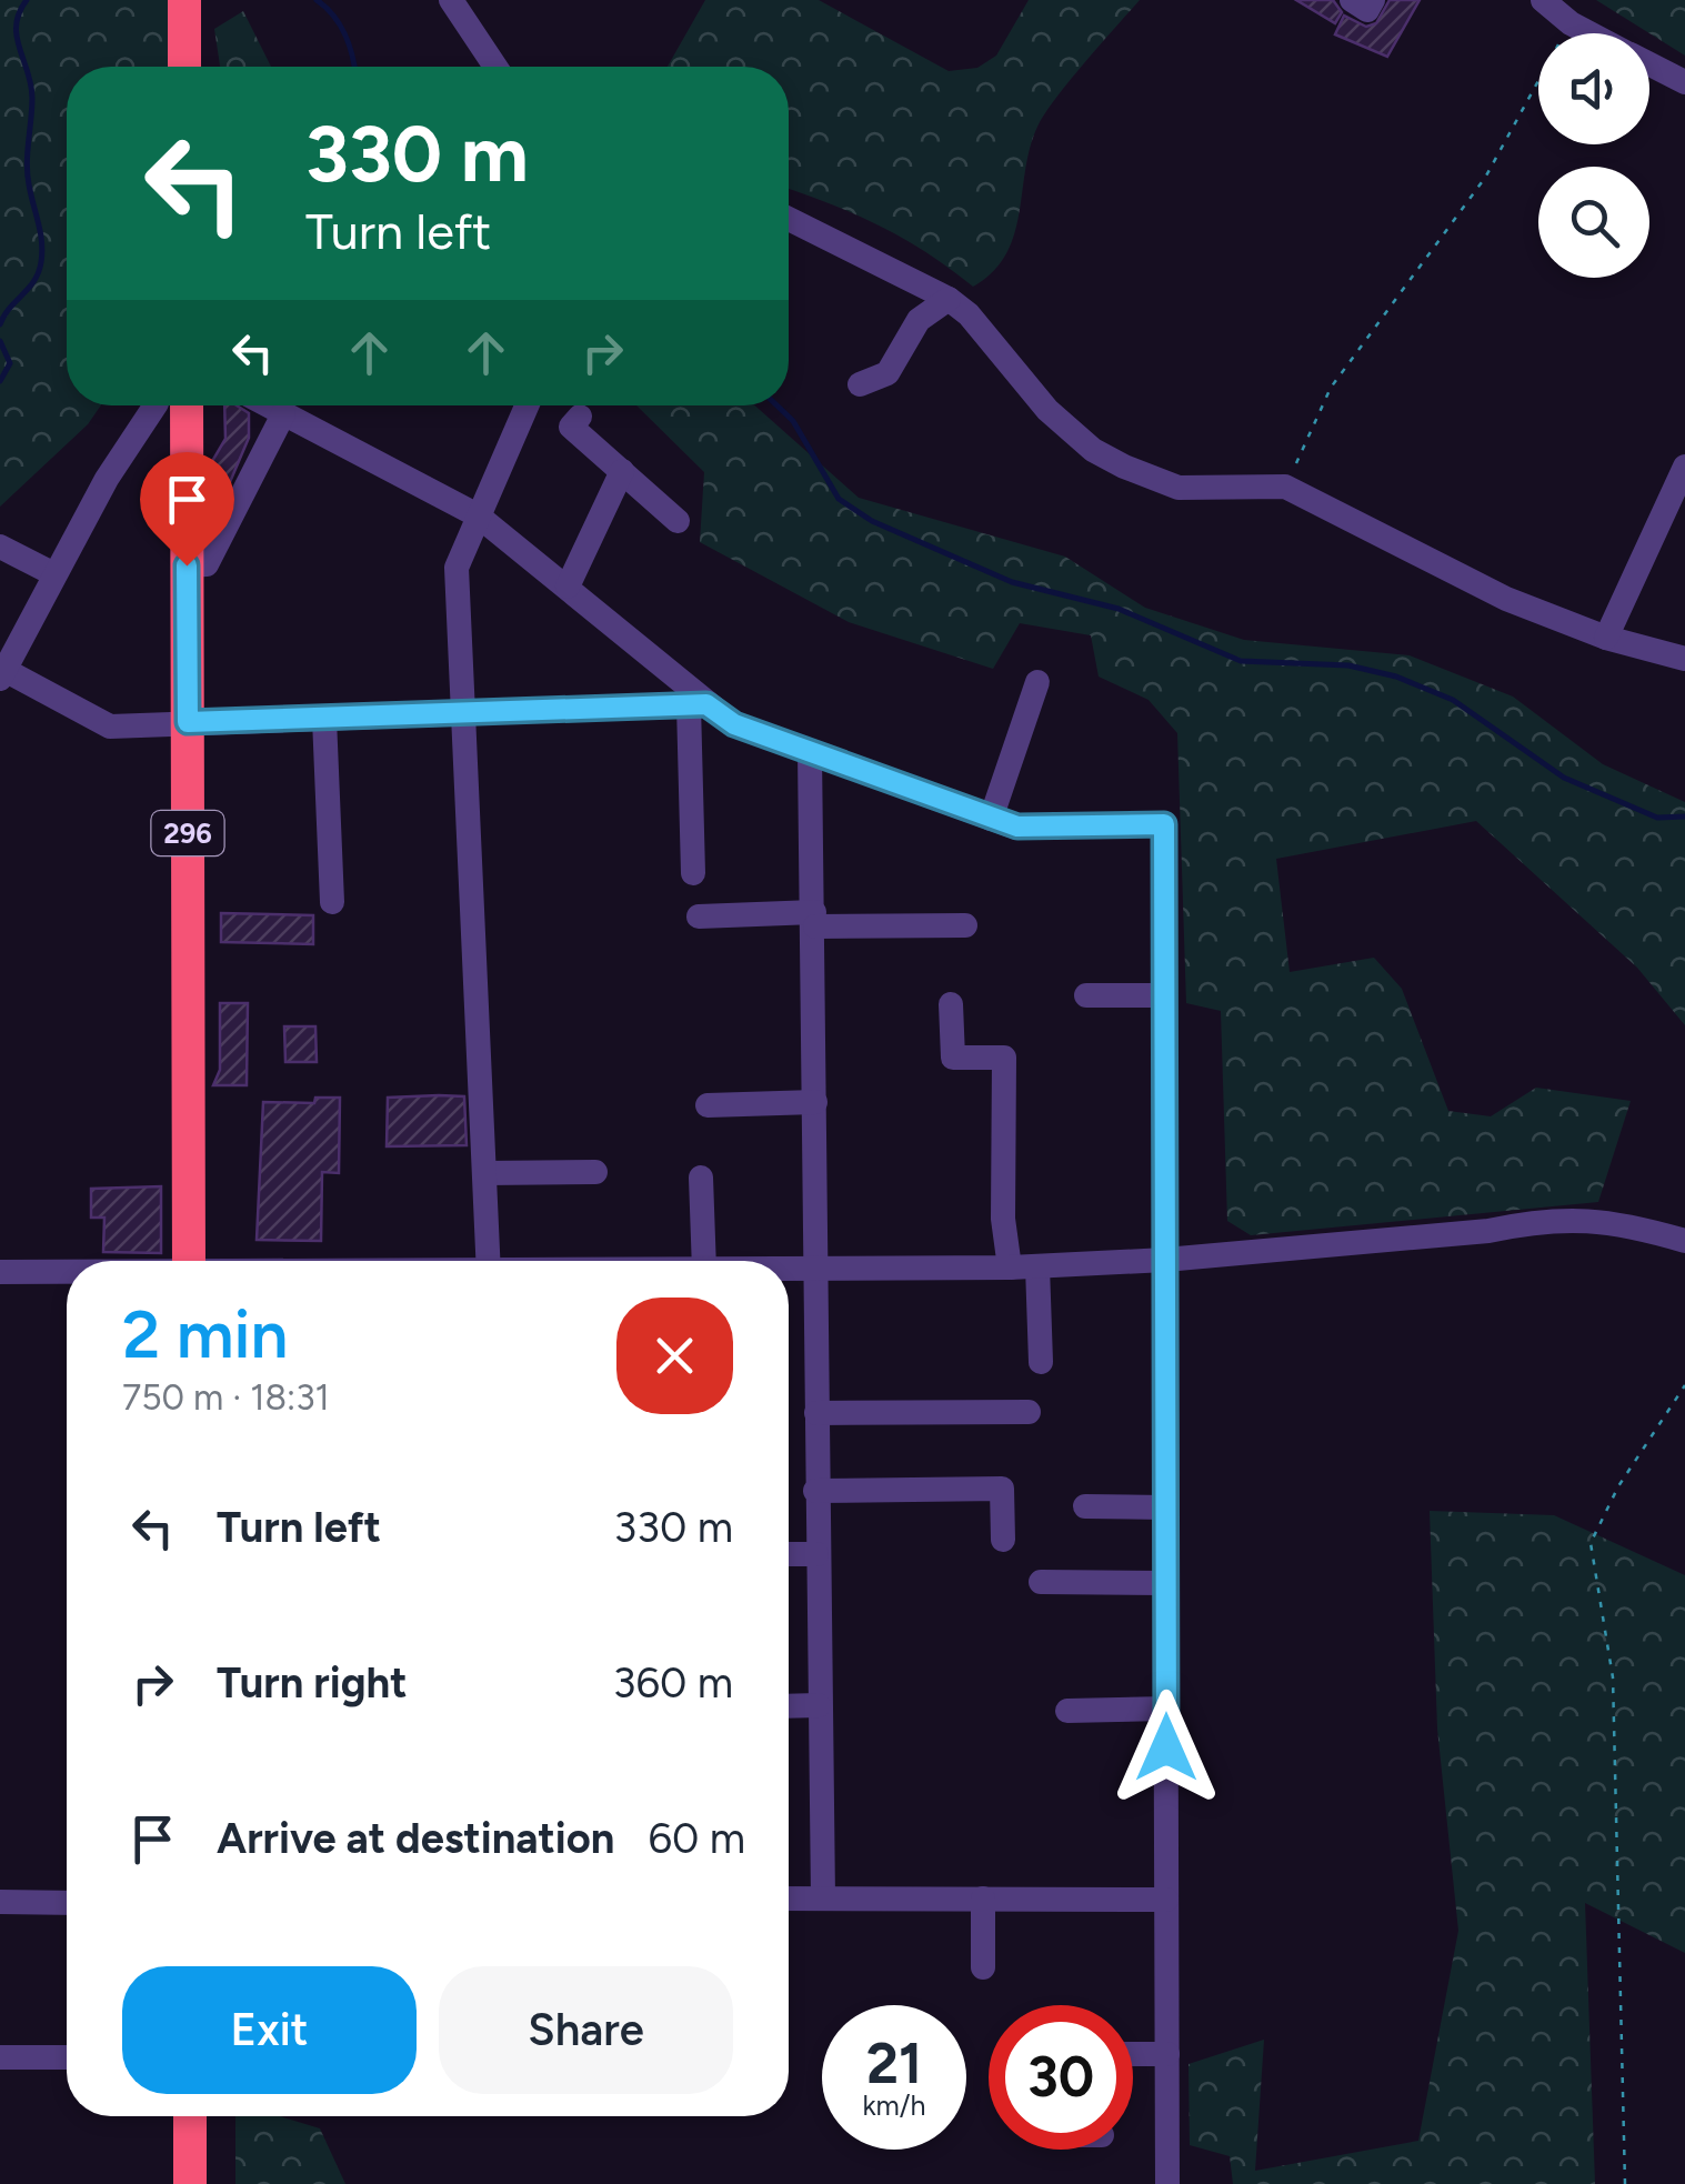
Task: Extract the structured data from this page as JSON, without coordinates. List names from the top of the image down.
{
  "streets": {
    "highway": ["296"]
  },
  "page": {
    "turn": ["330 m", "Turn left"],
    "heading": ["2 min", "750 m · 18:31"],
    "list": [
      {
        "name": "Turn left",
        "value": "330 m"
      },
      {
        "name": "Turn right",
        "value": "360 m"
      },
      {
        "name": "Arrive at destination",
        "value": "60 m"
      }
    ],
    "buttons": ["Exit", "Share"],
    "speed": "21 km/h",
    "limit": "30"
  }
}
